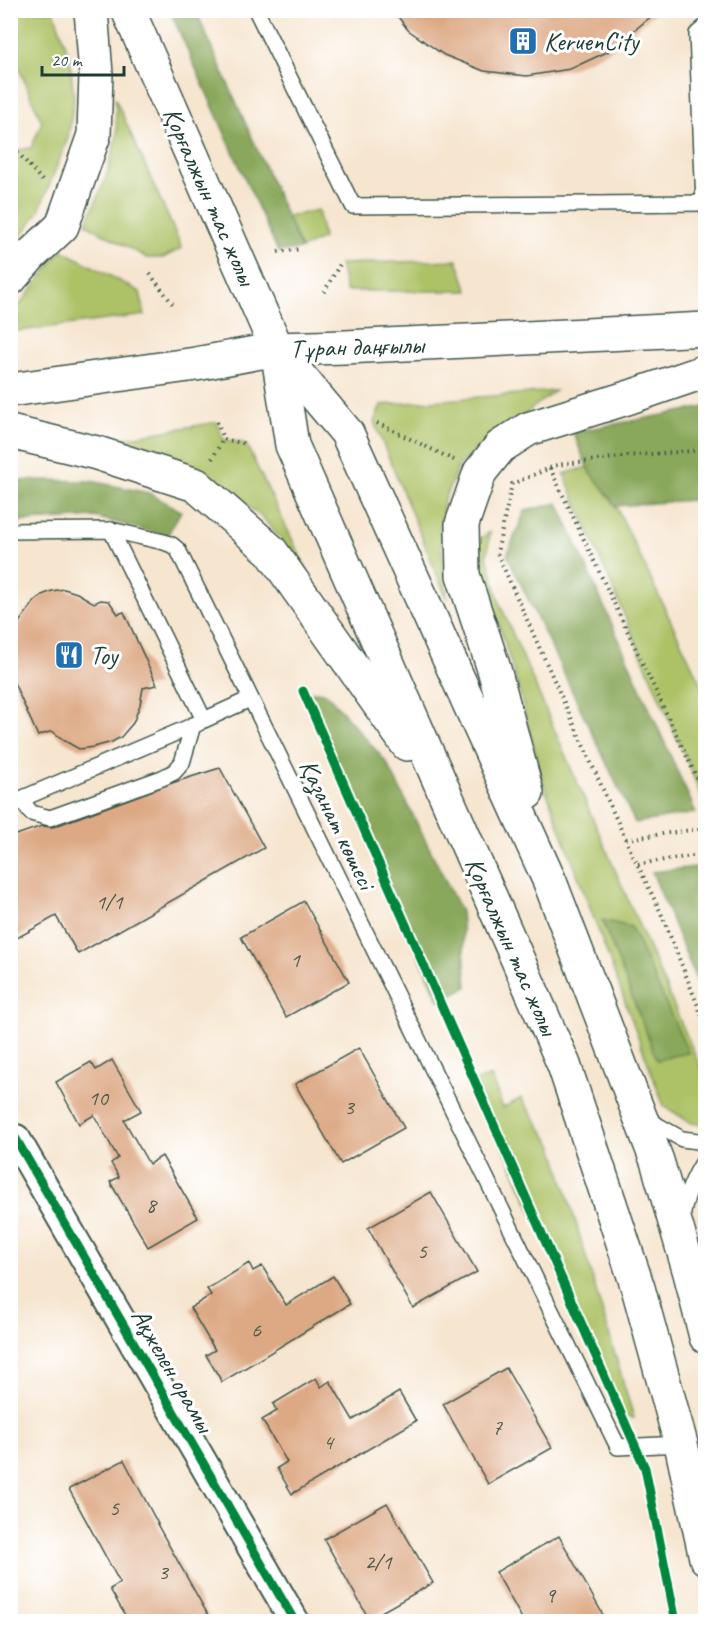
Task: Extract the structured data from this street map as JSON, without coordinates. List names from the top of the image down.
{
  "streets": {
    "main road": ["Қорғалжын тас жолы", "Тұран даңғылы"],
    "street": ["Ақжелен орамы"],
    "lane": ["Қазанат көшесі"]
  },
  "crossings": [
    ["Қорғалжын тас жолы", "Тұран даңғылы"],
    ["Қорғалжын тас жолы", "Қазанат көшесі"]
  ],
  "places": {
    "building": ["KeruenCity"],
    "restaurant": ["Toy"]
  },
  "house_numbers": [
    "1/1",
    "1",
    "10",
    "3",
    "8",
    "5",
    "6",
    "7",
    "4",
    "5",
    "2/1",
    "3",
    "9"
  ],
  "scale_bar": "20 m"
}
